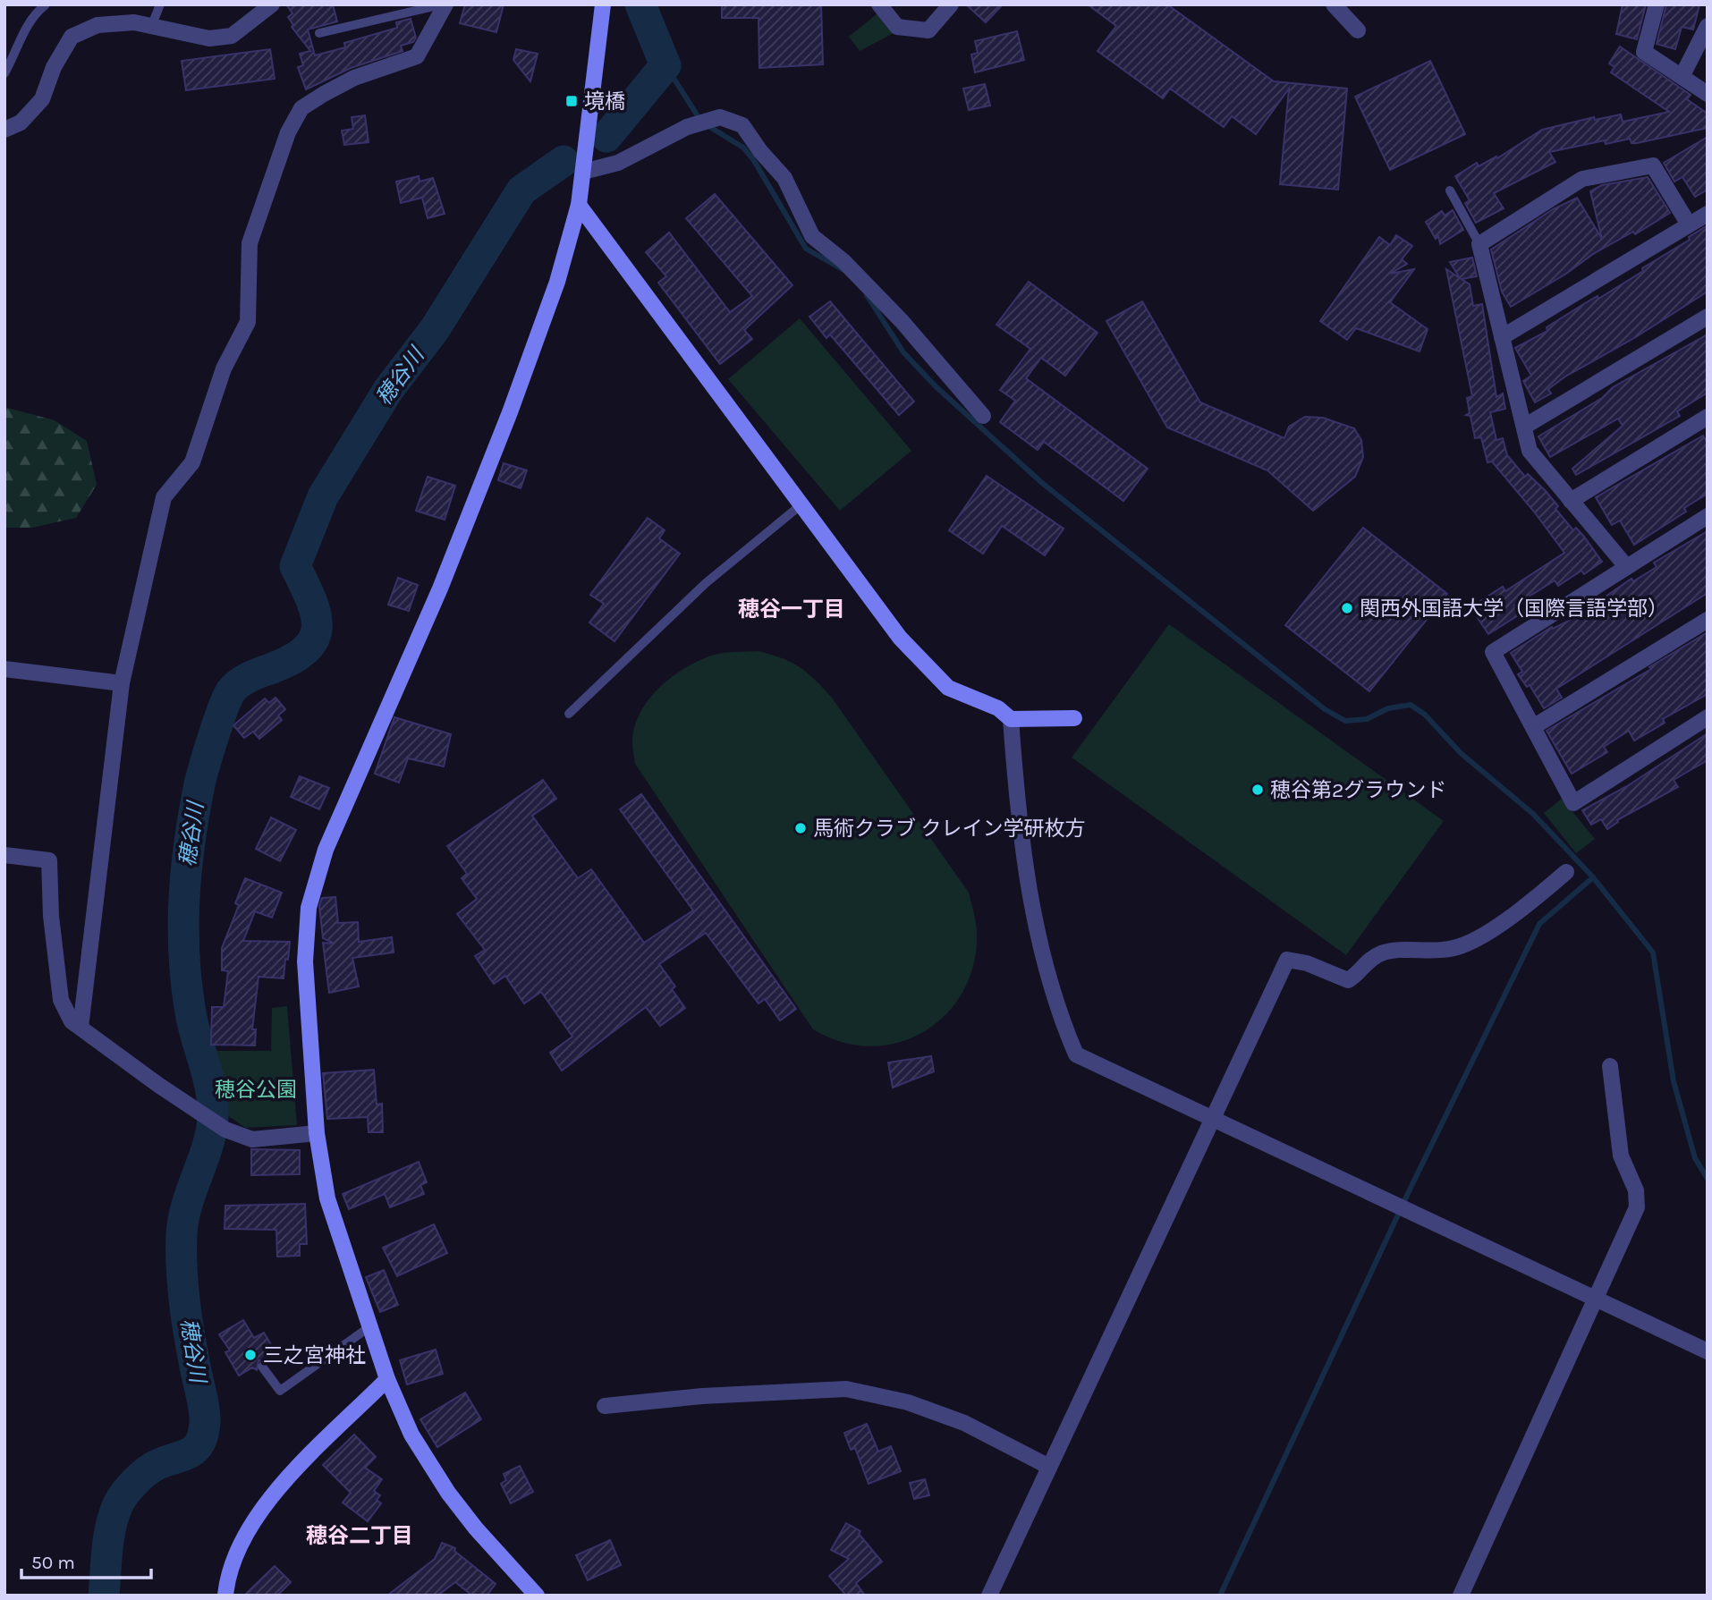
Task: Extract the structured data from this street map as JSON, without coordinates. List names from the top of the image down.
{
  "districts": ["穂谷一丁目", "穂谷二丁目"],
  "water": ["穂谷川"],
  "parks": ["穂谷公園"],
  "places": {
    "transit": ["境橋"],
    "other": [
      "関西外国語大学（国際言語学部）",
      "穂谷第2グラウンド",
      "馬術クラブ クレイン学研枚方",
      "三之宮神社"
    ]
  },
  "scale_bar": "50 m"
}
